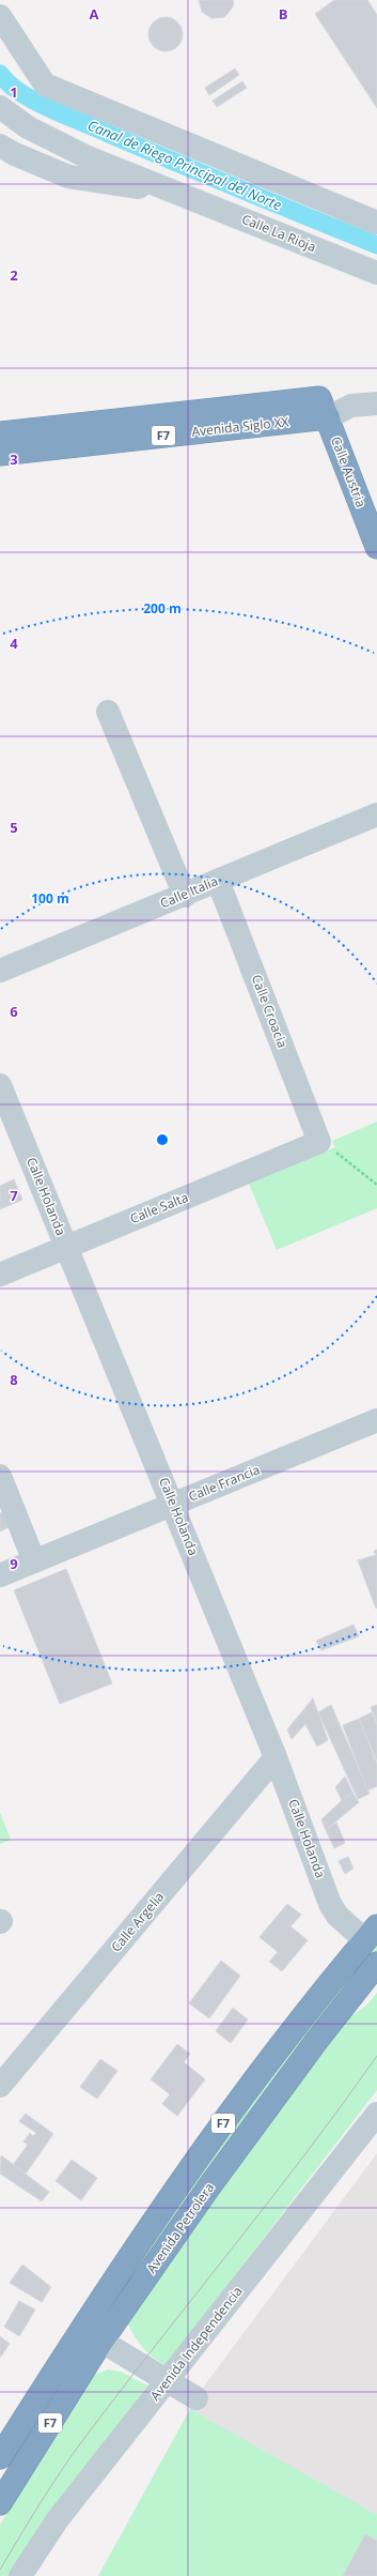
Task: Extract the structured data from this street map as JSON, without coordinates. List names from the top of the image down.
{
  "streets": {
    "highway": [
      "Avenida Siglo XX",
      "F7",
      "Calle Austria",
      "Avenida Petrolera"
    ],
    "street": [
      "Calle La Rioja",
      "Calle Italia",
      "Calle Croacia",
      "Calle Holanda",
      "Calle Salta",
      "Calle Francia",
      "Calle Argelia",
      "Avenida Independencia"
    ]
  },
  "crossings": [
    ["Avenida Siglo XX", "Calle Austria"],
    ["Calle Italia", "Calle Croacia"],
    ["Calle Croacia", "Calle Salta"],
    ["Calle Holanda", "Calle Salta"],
    ["Calle Holanda", "Calle Francia"],
    ["Calle Holanda", "Calle Argelia"],
    ["Calle Holanda", "Avenida Petrolera"]
  ],
  "water": ["Canal de Riego Principal del Norte"],
  "grid": {
    "columns": ["A", "B"],
    "rows": [
      "1",
      "2",
      "3",
      "4",
      "5",
      "6",
      "7",
      "8",
      "9"
    ]
  },
  "rings": ["200 m", "100 m"]
}
